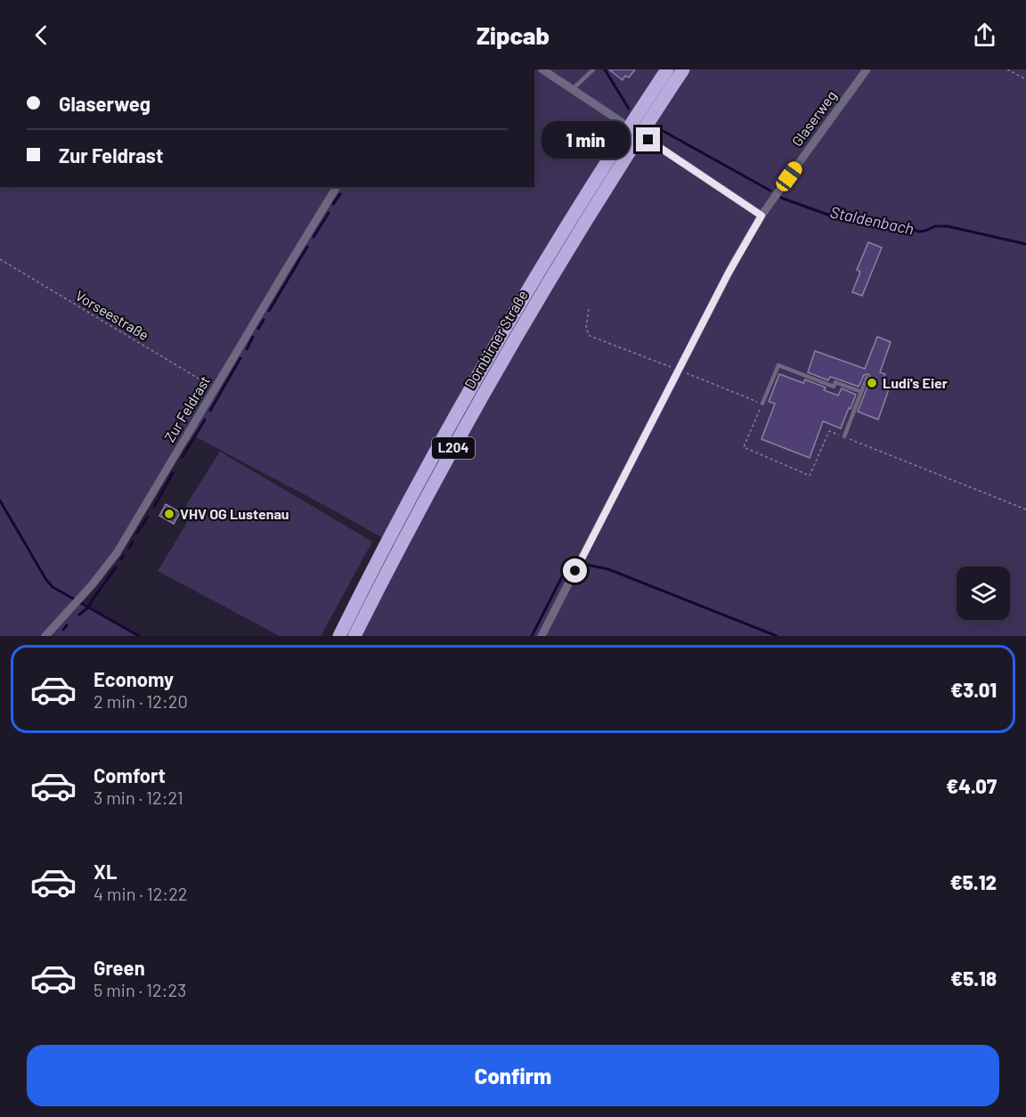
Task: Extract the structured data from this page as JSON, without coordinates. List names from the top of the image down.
{
  "streets": {
    "main road": ["Dornbirner Straße", "L204"],
    "street": ["Glaserweg", "Zur Feldrast"],
    "path": ["Vorseestraße"]
  },
  "crossings": [
    ["Vorseestraße", "Zur Feldrast"]
  ],
  "water": ["Staldenbach"],
  "places": ["Ludi's Eier", "VHV OG Lustenau"],
  "page": {
    "header": "Zipcab",
    "banner": ["Glaserweg", "Zur Feldrast"],
    "bubble": "1 min",
    "list": [
      {
        "name": "Economy",
        "note": "2 min · 12:20",
        "value": "€3.01"
      },
      {
        "name": "Comfort",
        "note": "3 min · 12:21",
        "value": "€4.07"
      },
      {
        "name": "XL",
        "note": "4 min · 12:22",
        "value": "€5.12"
      },
      {
        "name": "Green",
        "note": "5 min · 12:23",
        "value": "€5.18"
      }
    ],
    "buttons": "Confirm"
  }
}
